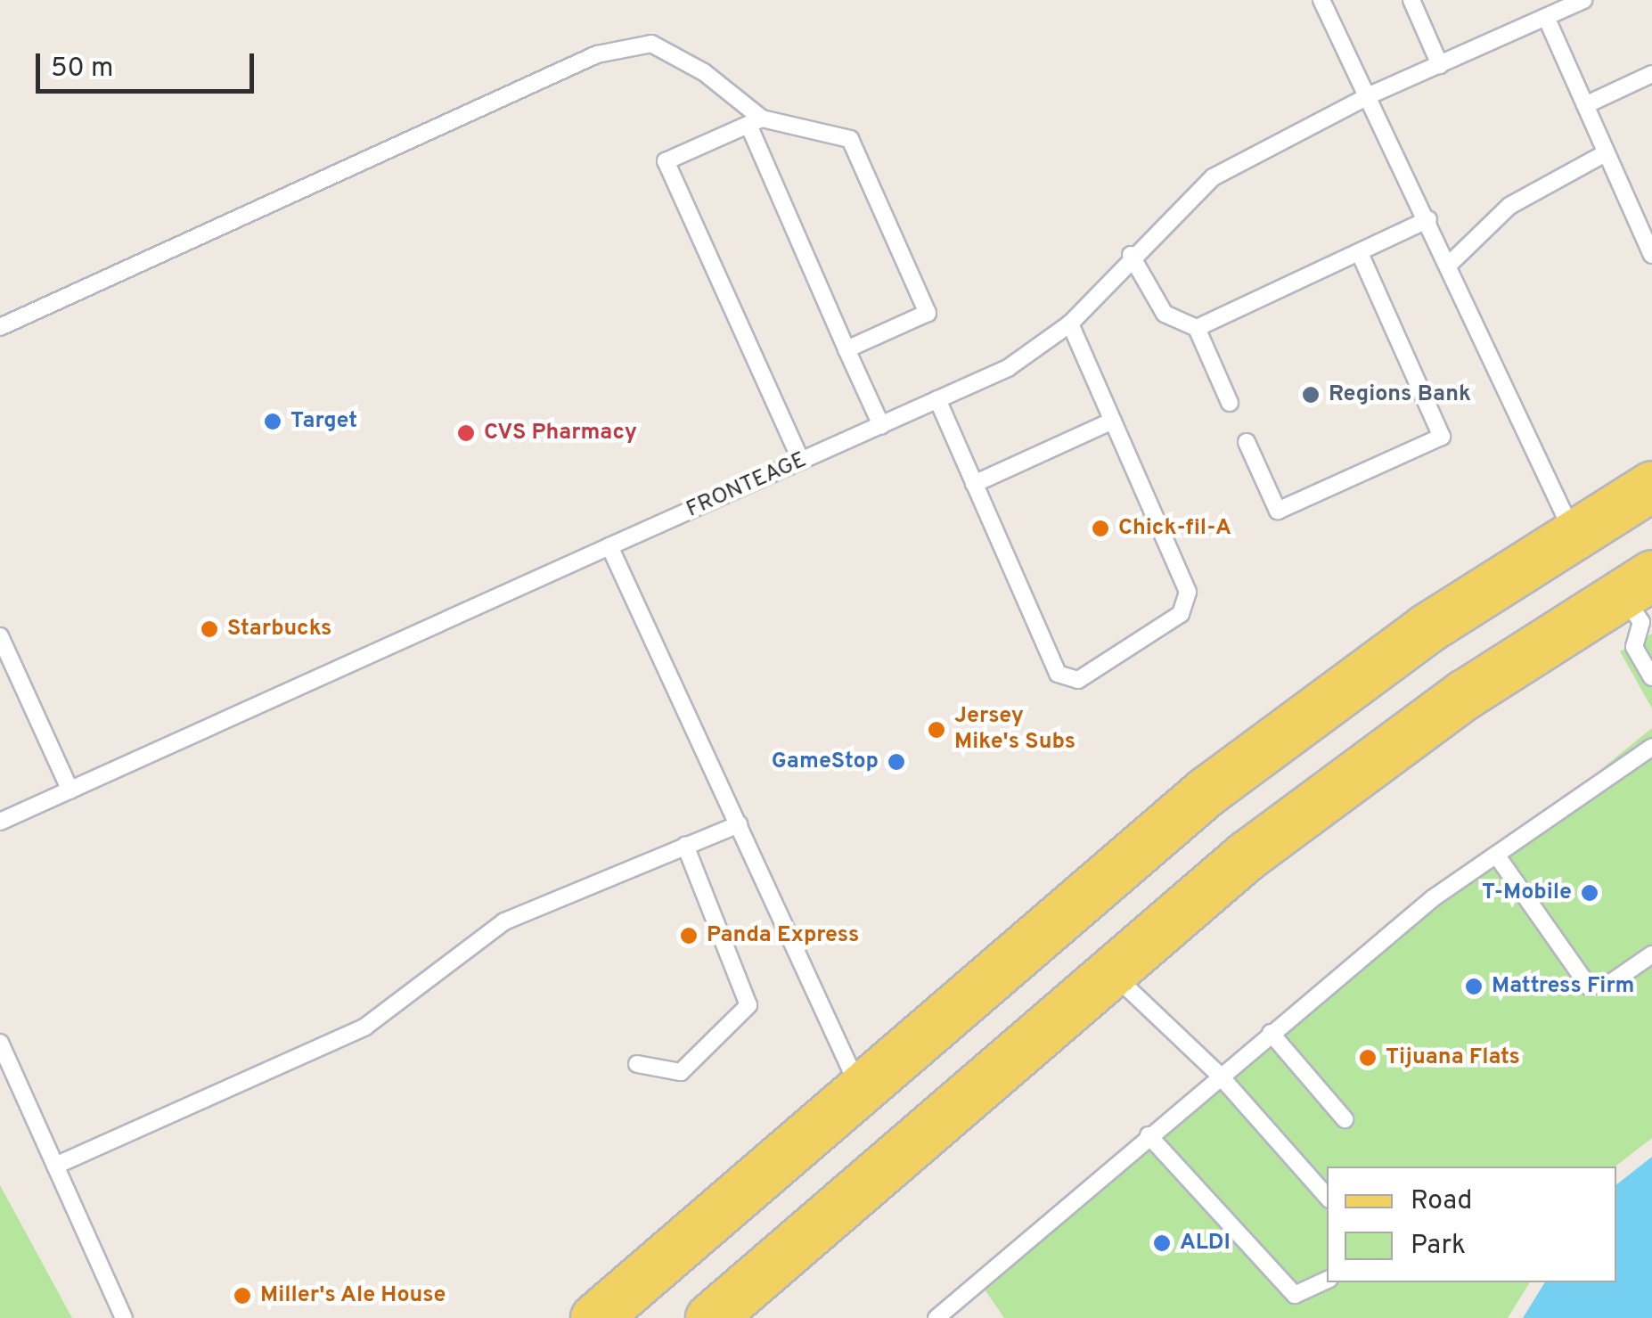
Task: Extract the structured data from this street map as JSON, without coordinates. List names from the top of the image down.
{
  "streets": {
    "lane": ["FRONTEAGE"]
  },
  "places": [
    "Regions Bank",
    "Target",
    "CVS Pharmacy",
    "Chick-fil-A",
    "Starbucks",
    "Jersey Mike's Subs",
    "GameStop",
    "T-Mobile",
    "Panda Express",
    "Mattress Firm",
    "Tijuana Flats",
    "ALDI",
    "Miller's Ale House"
  ],
  "legend": ["Road", "Park"],
  "scale_bar": "50 m"
}
